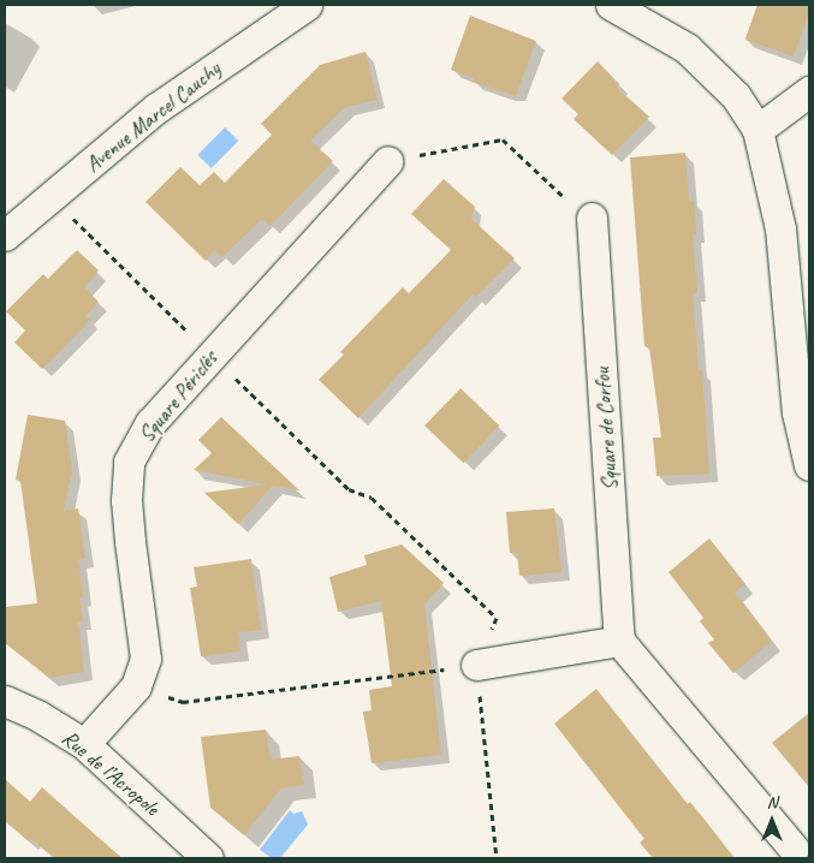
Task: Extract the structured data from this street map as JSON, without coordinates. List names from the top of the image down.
{
  "streets": {
    "street": [
      "Avenue Marcel Cauchy",
      "Square Périclès",
      "Square de Corfou",
      "Rue de l’Acropole"
    ]
  },
  "crossings": [
    ["Square Périclès", "Rue de l’Acropole"]
  ],
  "north": "top"
}
